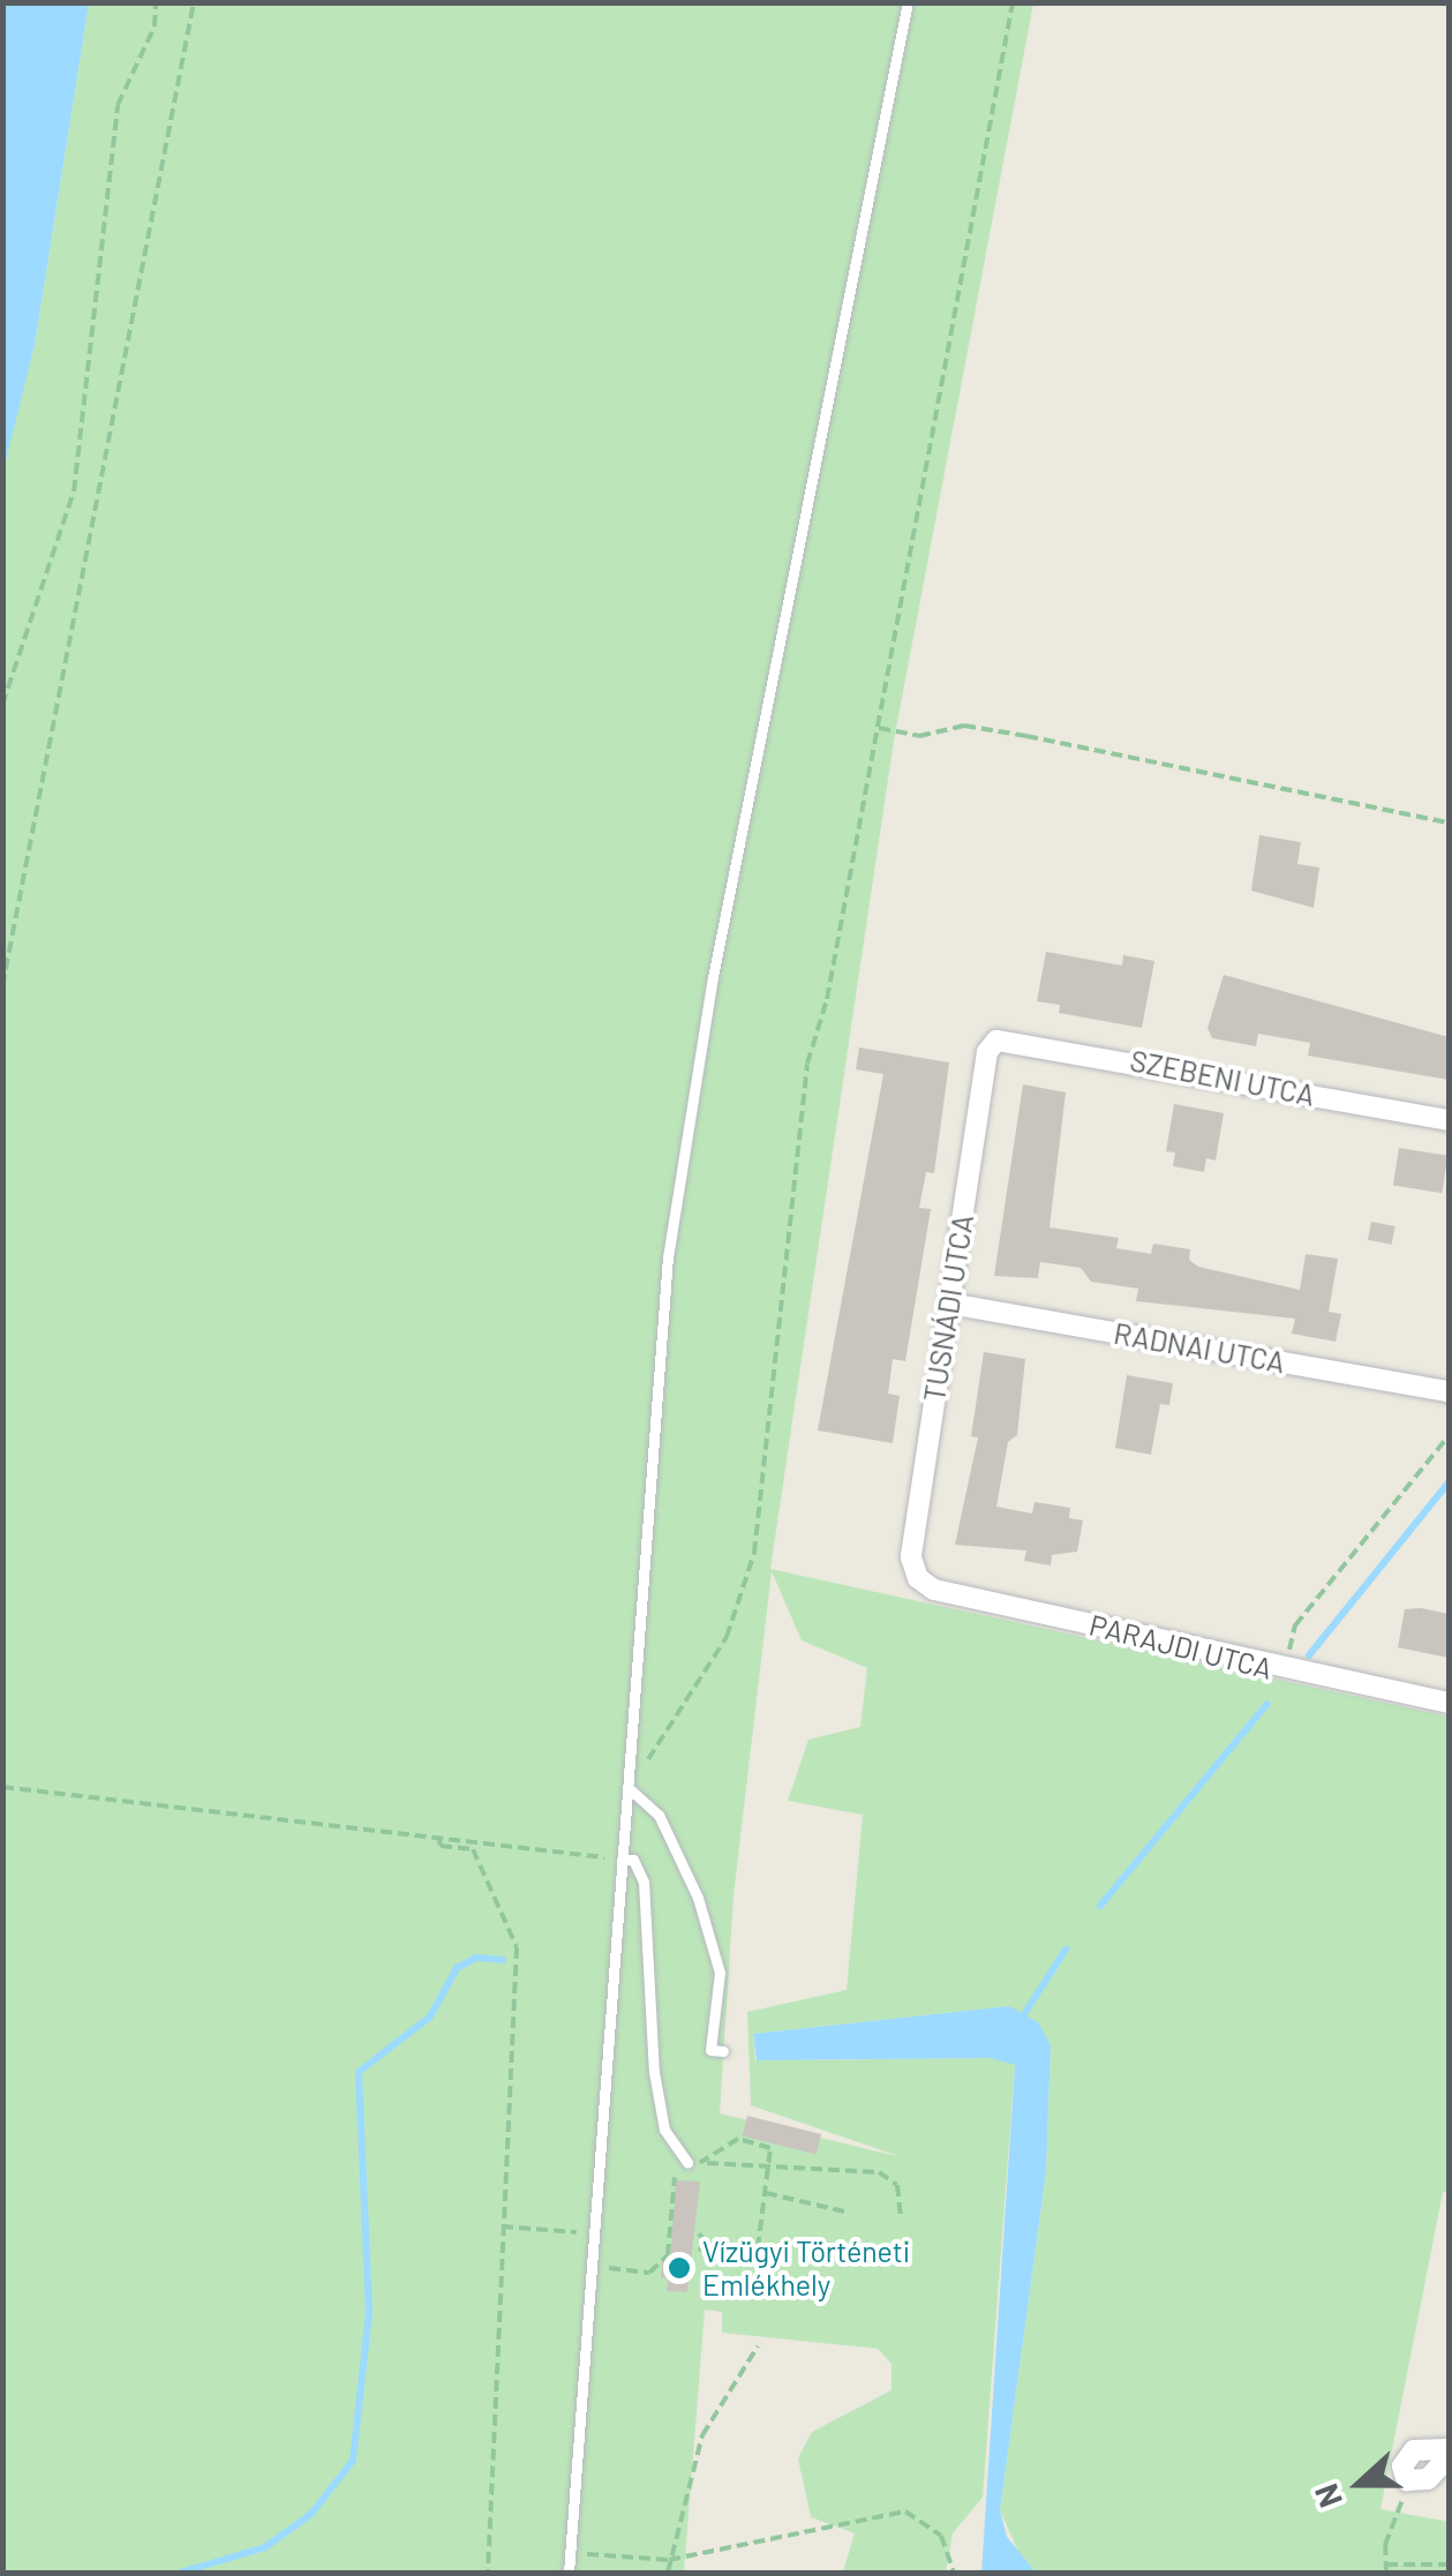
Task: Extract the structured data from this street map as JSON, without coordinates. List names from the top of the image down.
{
  "streets": {
    "street": [
      "SZEBENI UTCA",
      "TUSNÁDI UTCA",
      "RADNAI UTCA",
      "PARAJDI UTCA"
    ]
  },
  "crossings": [
    ["SZEBENI UTCA", "TUSNÁDI UTCA"],
    ["TUSNÁDI UTCA", "RADNAI UTCA"],
    ["TUSNÁDI UTCA", "PARAJDI UTCA"]
  ],
  "places": ["Vízügyi Történeti Emlékhely"],
  "north": "left"
}
